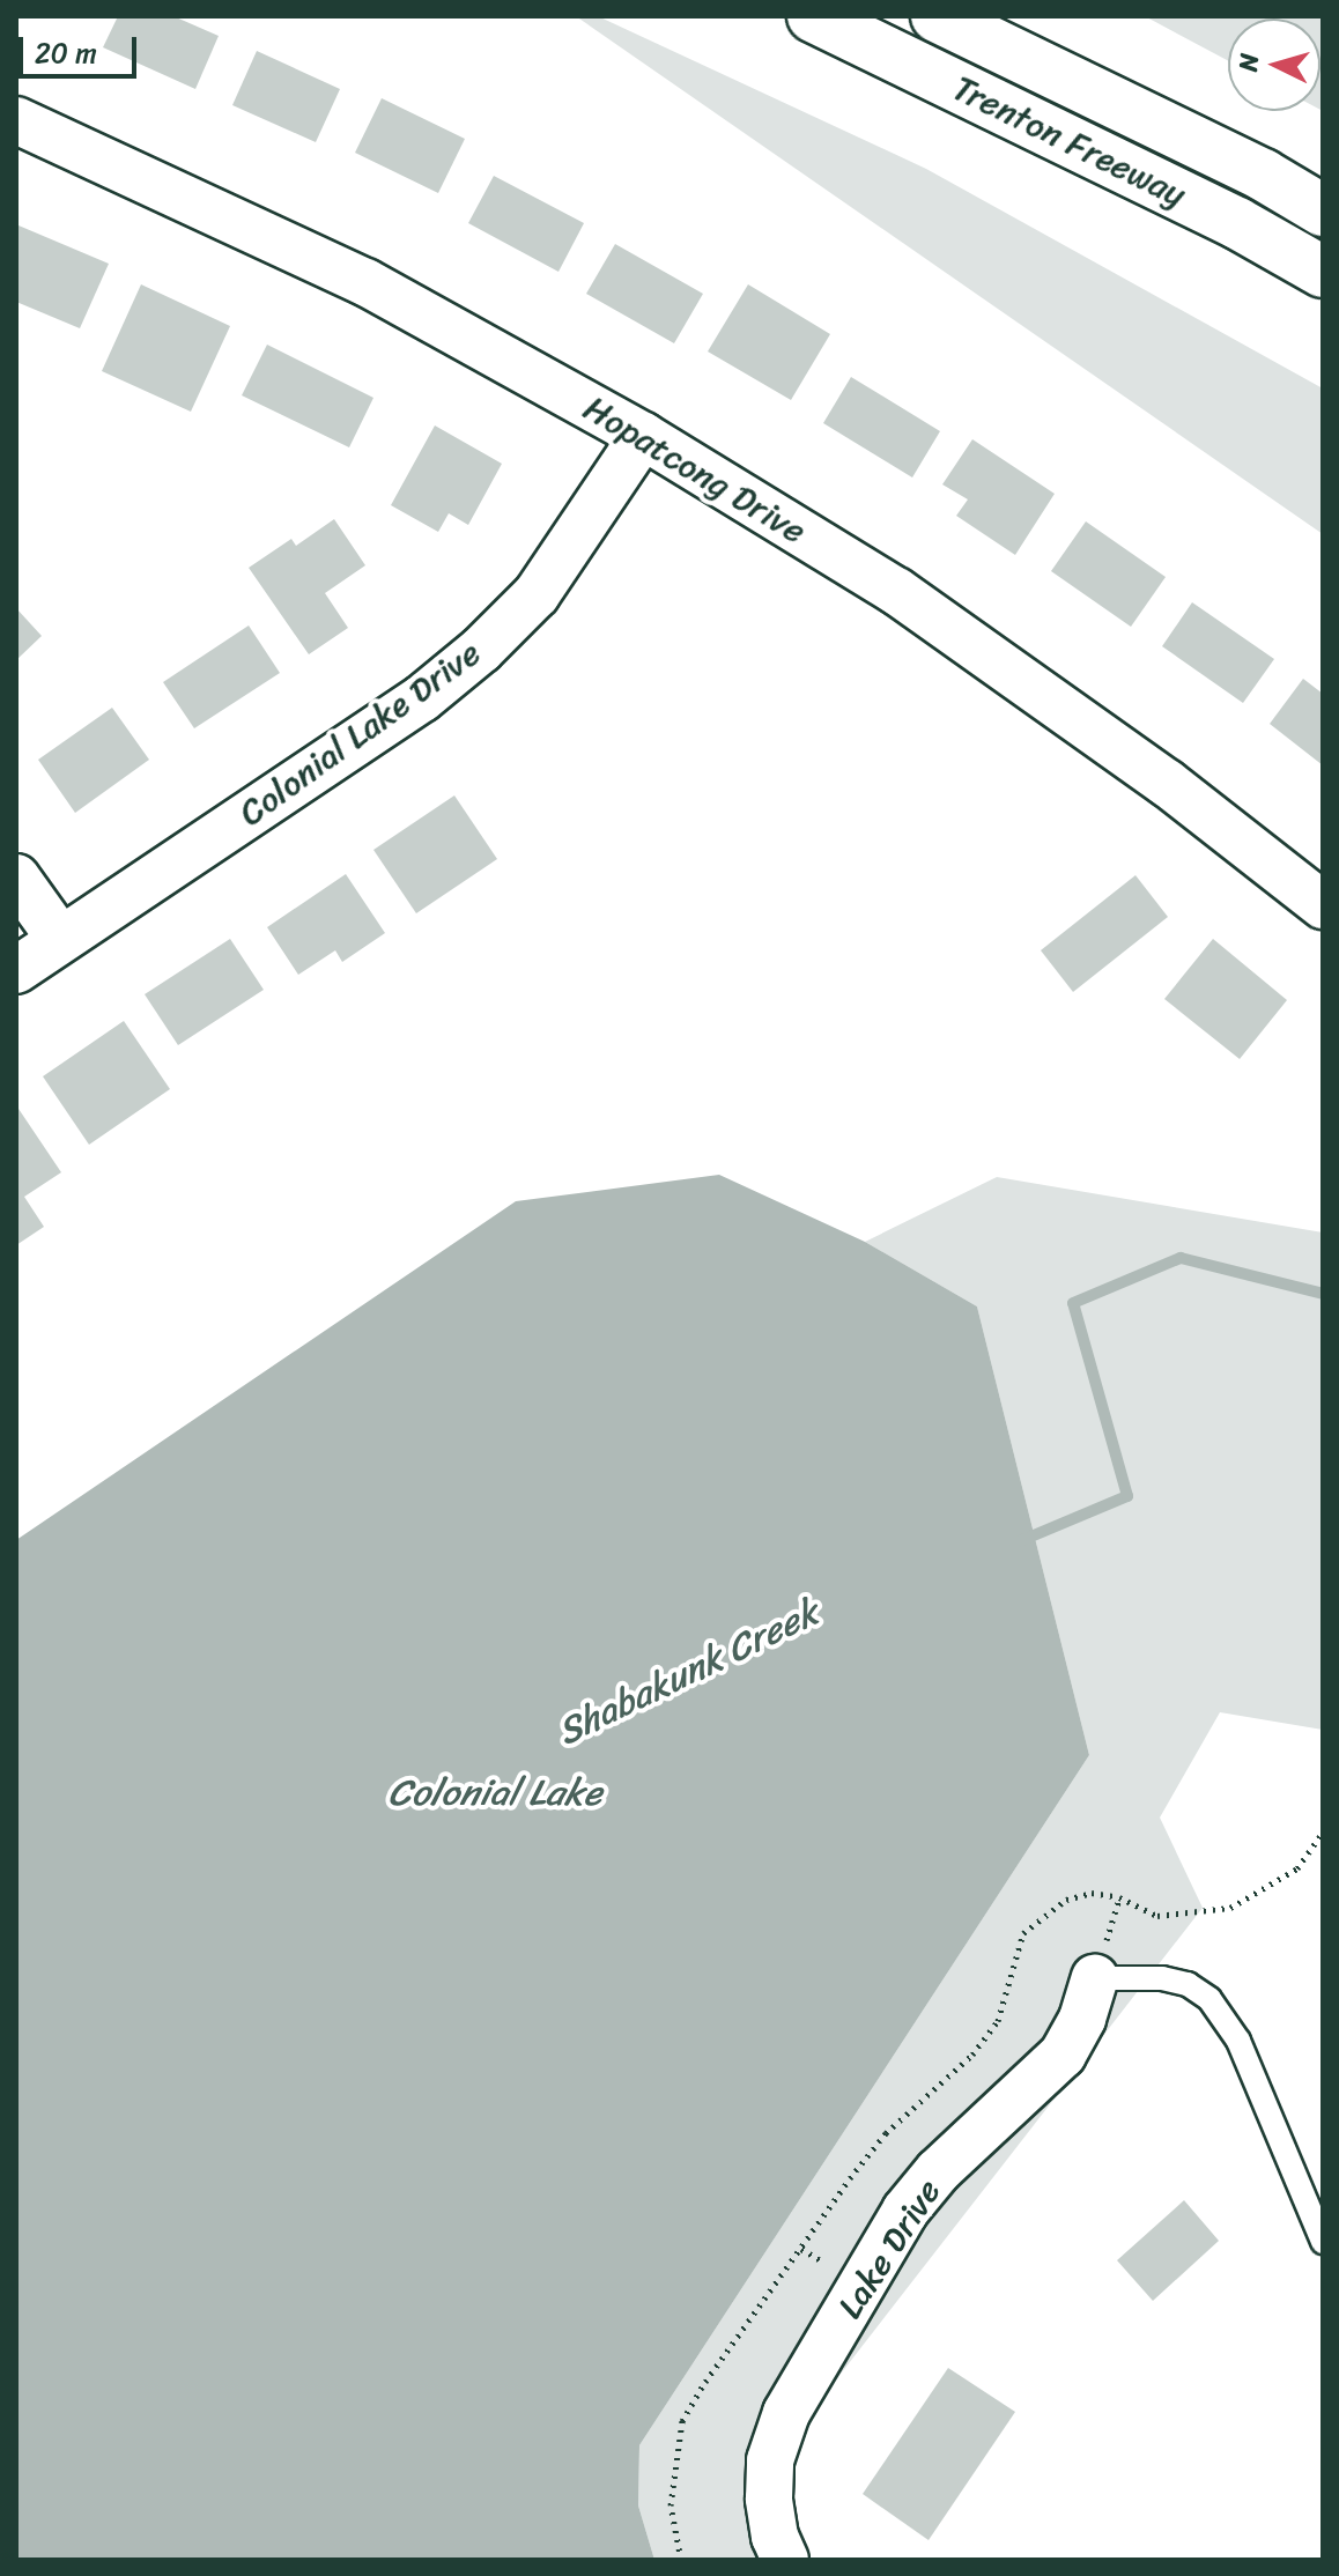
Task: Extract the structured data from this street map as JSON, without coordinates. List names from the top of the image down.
{
  "streets": {
    "highway": ["Trenton Freeway"],
    "street": ["Hopatcong Drive", "Colonial Lake Drive", "Lake Drive"]
  },
  "crossings": [
    ["Hopatcong Drive", "Colonial Lake Drive"]
  ],
  "water": ["Shabakunk Creek", "Colonial Lake"],
  "scale_bar": "20 m",
  "north": "left"
}
